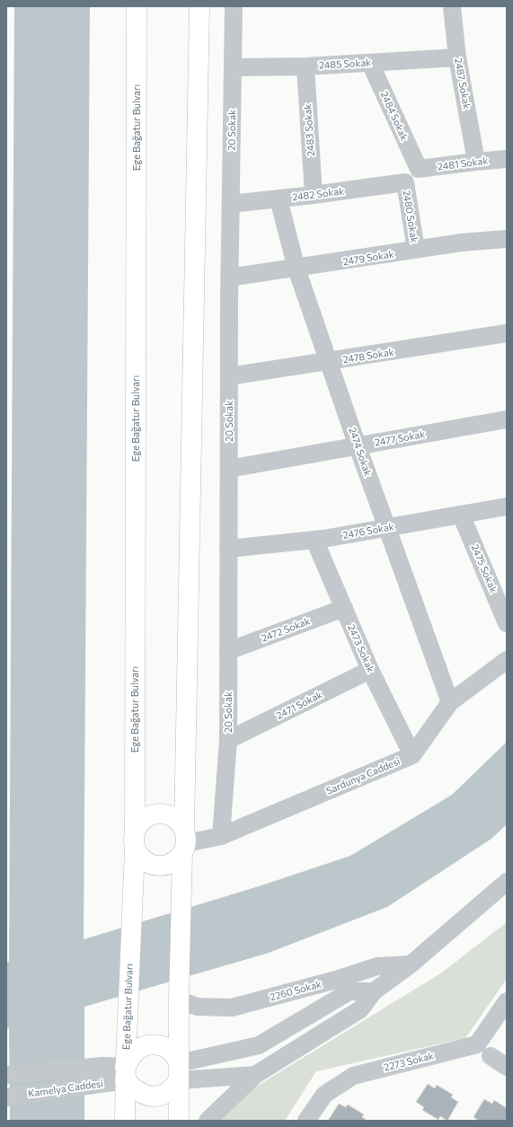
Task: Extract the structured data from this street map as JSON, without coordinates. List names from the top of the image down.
{
  "streets": {
    "main road": ["Ege Bağatur Bulvarı"],
    "street": [
      "2485 Sokak",
      "2487 Sokak",
      "2484 Sokak",
      "20 Sokak",
      "2483 Sokak",
      "2481 Sokak",
      "2482 Sokak",
      "2480 Sokak",
      "2479 Sokak",
      "2478 Sokak",
      "2477 Sokak",
      "2474 Sokak",
      "2476 Sokak",
      "2475 Sokak",
      "2472 Sokak",
      "2473 Sokak",
      "2471 Sokak",
      "Sardunya Caddesi",
      "2260 Sokak",
      "2273 Sokak",
      "Kamelya Caddesi"
    ]
  },
  "crossings": [
    ["2485 Sokak", "2487 Sokak"],
    ["2485 Sokak", "2484 Sokak"],
    ["2485 Sokak", "20 Sokak"],
    ["2485 Sokak", "2483 Sokak"],
    ["2487 Sokak", "2481 Sokak"],
    ["2484 Sokak", "2481 Sokak"],
    ["Ege Bağatur Bulvarı", "Sardunya Caddesi"],
    ["Ege Bağatur Bulvarı", "Kamelya Caddesi"],
    ["20 Sokak", "2482 Sokak"],
    ["20 Sokak", "2479 Sokak"],
    ["20 Sokak", "2478 Sokak"],
    ["20 Sokak", "2477 Sokak"],
    ["20 Sokak", "2476 Sokak"],
    ["20 Sokak", "2472 Sokak"],
    ["20 Sokak", "2471 Sokak"],
    ["20 Sokak", "Sardunya Caddesi"],
    ["2483 Sokak", "2482 Sokak"],
    ["2482 Sokak", "2480 Sokak"],
    ["2482 Sokak", "2474 Sokak"],
    ["2480 Sokak", "2479 Sokak"],
    ["2479 Sokak", "2474 Sokak"],
    ["2478 Sokak", "2474 Sokak"],
    ["2477 Sokak", "2474 Sokak"],
    ["2474 Sokak", "2476 Sokak"],
    ["2474 Sokak", "Sardunya Caddesi"],
    ["2476 Sokak", "2475 Sokak"],
    ["2476 Sokak", "2473 Sokak"],
    ["2472 Sokak", "2473 Sokak"],
    ["2473 Sokak", "2471 Sokak"],
    ["2473 Sokak", "Sardunya Caddesi"]
  ]
}
